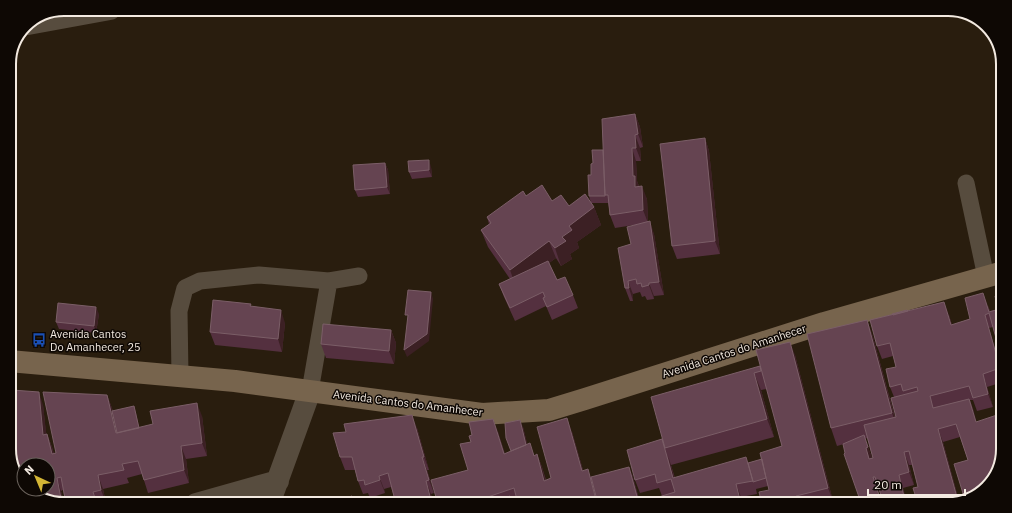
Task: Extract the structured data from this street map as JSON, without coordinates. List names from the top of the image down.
{
  "streets": {
    "main road": ["Avenida Cantos do Amanhecer"]
  },
  "places": {
    "bus stop": ["Avenida Cantos Do Amanhecer, 25"]
  },
  "scale_bar": "20 m",
  "north": "top left"
}
